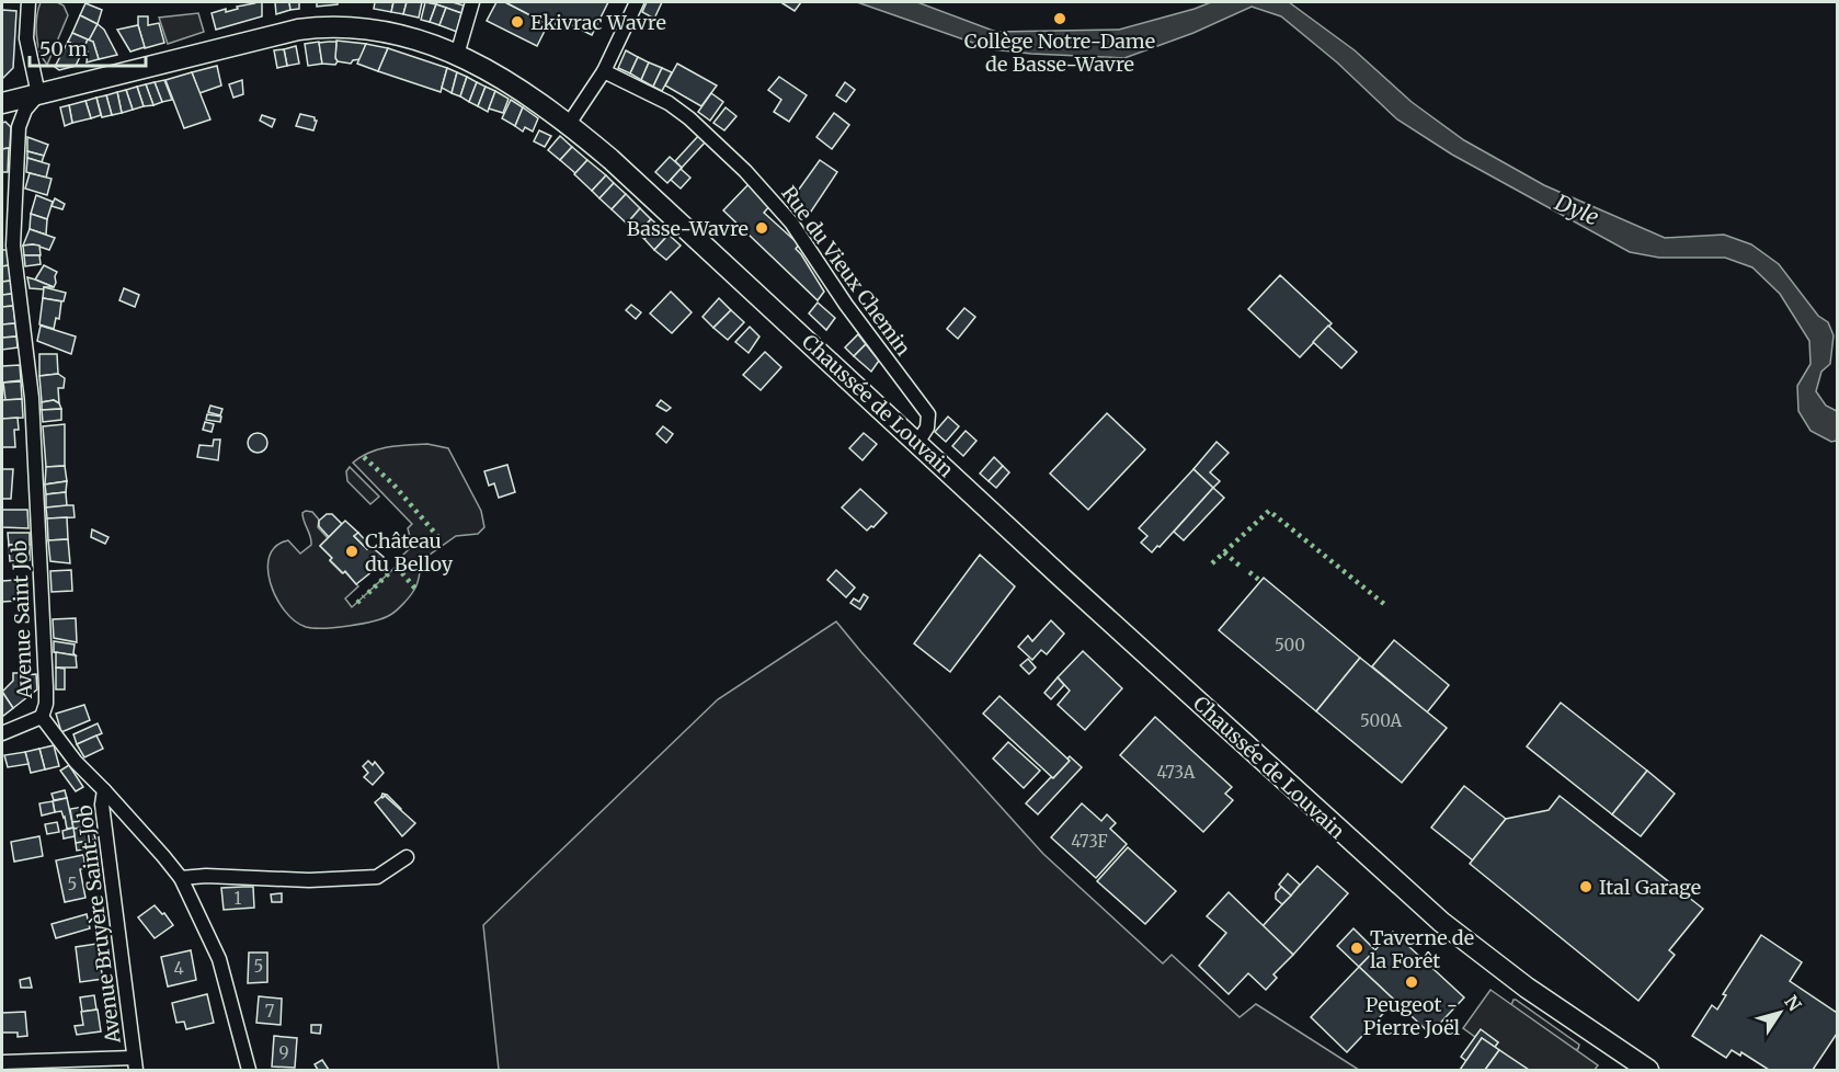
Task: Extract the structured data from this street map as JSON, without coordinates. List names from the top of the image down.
{
  "streets": {
    "main road": ["Chaussée de Louvain"],
    "street": ["Rue du Vieux Chemin", "Avenue Saint Job", "Avenue Bruyère Saint-Job"]
  },
  "crossings": [
    ["Rue du Vieux Chemin", "Chaussée de Louvain"],
    ["Chaussée de Louvain", "Avenue Saint Job"],
    ["Avenue Saint Job", "Avenue Bruyère Saint-Job"]
  ],
  "water": ["Dyle"],
  "places": [
    "Collège Notre-Dame de Basse-Wavre",
    "Ekivrac Wavre",
    "Basse-Wavre",
    "Château du Belloy",
    "Ital Garage",
    "Taverne de la Forêt",
    "Peugeot - Pierre Joël"
  ],
  "house_numbers": [
    "500",
    "500A",
    "473A",
    "473F",
    "5",
    "1",
    "5",
    "4",
    "7",
    "9"
  ],
  "scale_bar": "50 m",
  "north": "top right"
}
